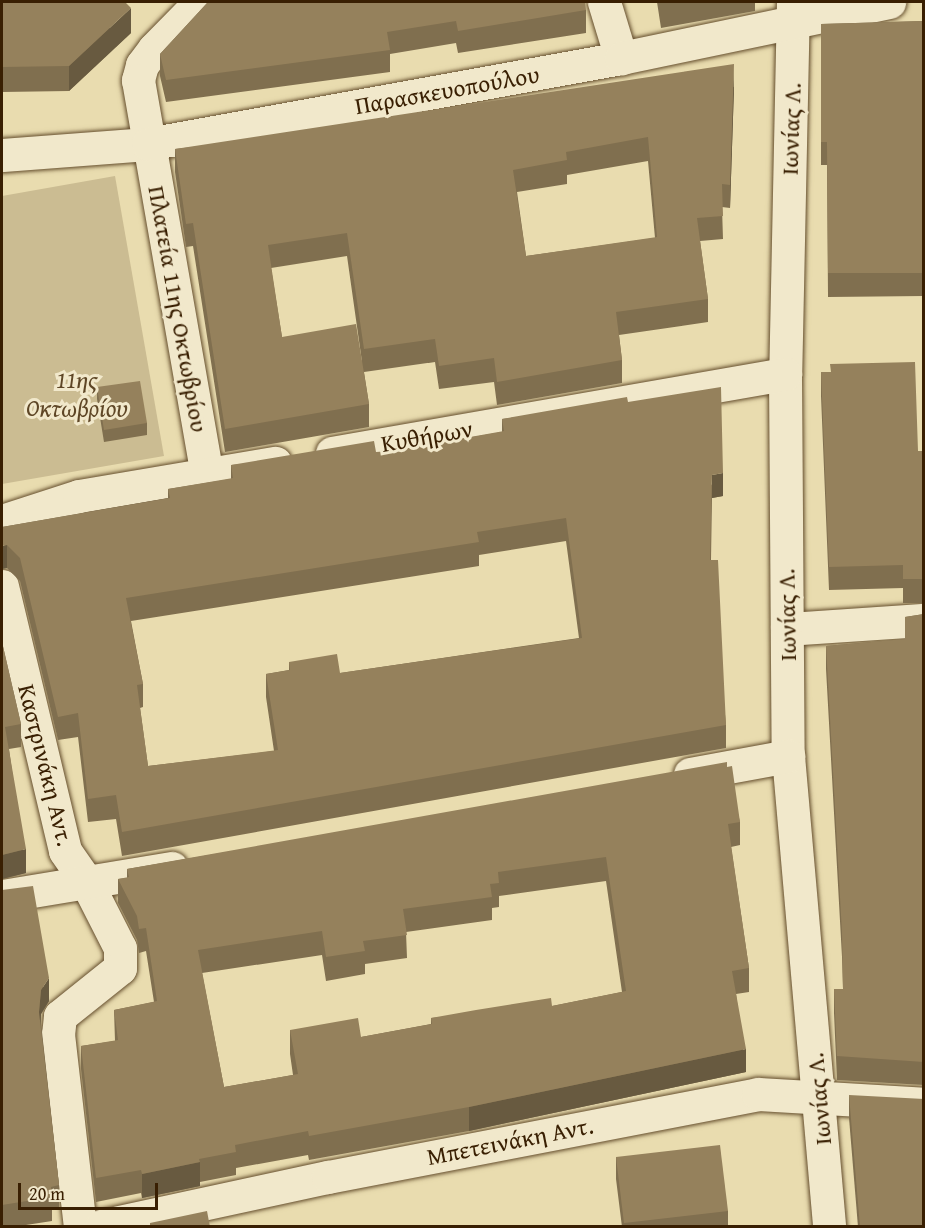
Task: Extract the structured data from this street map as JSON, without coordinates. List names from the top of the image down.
{
  "streets": {
    "street": [
      "Παρασκευοπούλου",
      "Ιωνίας Λ.",
      "Πλατεία 11ης Οκτωβρίου",
      "Κυθήρων",
      "Καστρινάκη Αντ.",
      "Μπετεινάκη Αντ."
    ]
  },
  "crossings": [
    ["Παρασκευοπούλου", "Ιωνίας Λ."],
    ["Παρασκευοπούλου", "Πλατεία 11ης Οκτωβρίου"],
    ["Ιωνίας Λ.", "Κυθήρων"],
    ["Ιωνίας Λ.", "Μπετεινάκη Αντ."],
    ["Πλατεία 11ης Οκτωβρίου", "Κυθήρων"]
  ],
  "parks": ["11ης Οκτωβρίου"],
  "scale_bar": "20 m"
}
